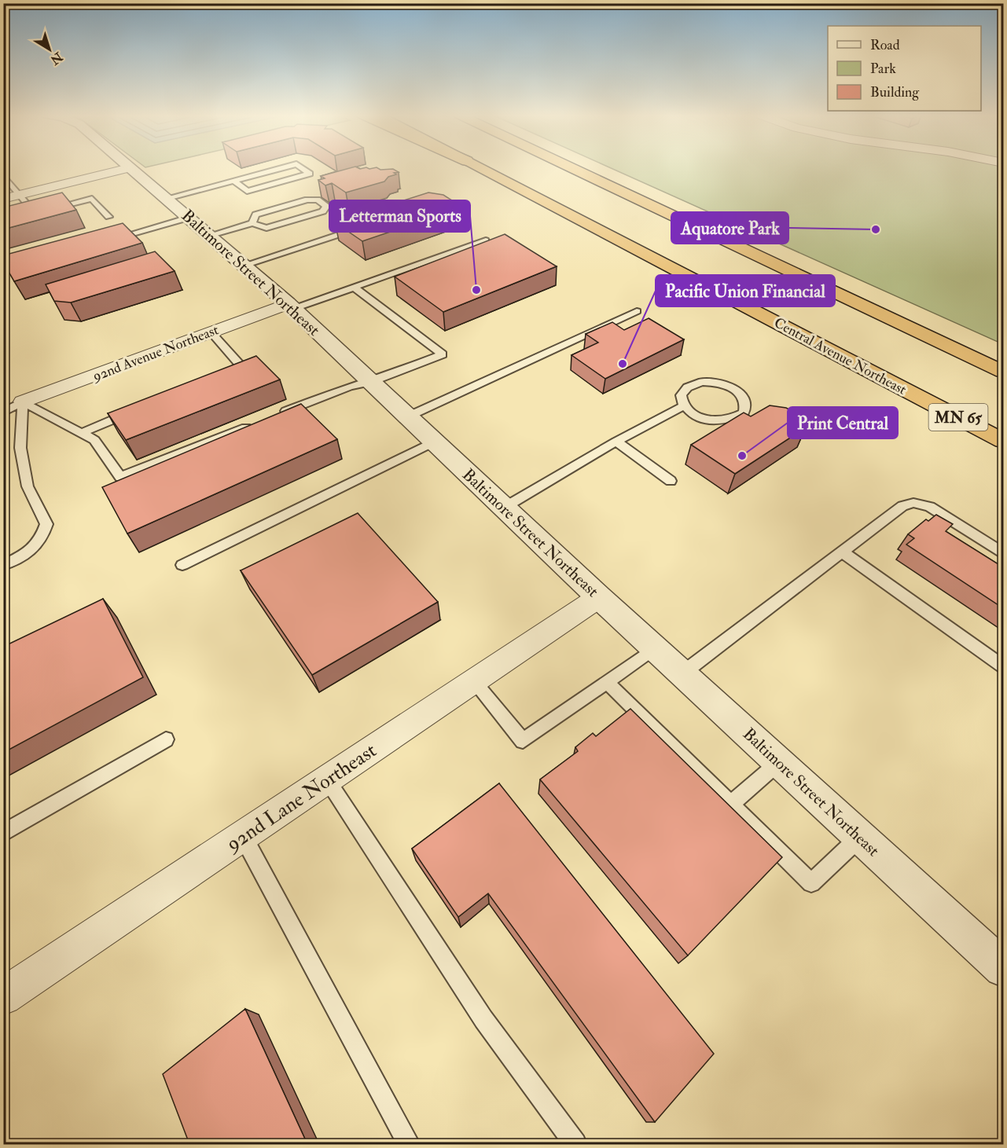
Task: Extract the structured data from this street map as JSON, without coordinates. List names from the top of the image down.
{
  "streets": {
    "highway": ["Central Avenue Northeast", "MN 65"],
    "street": ["Baltimore Street Northeast", "92nd Avenue Northeast", "92nd Lane Northeast"]
  },
  "crossings": [
    ["Baltimore Street Northeast", "92nd Avenue Northeast"],
    ["Baltimore Street Northeast", "92nd Lane Northeast"]
  ],
  "places": [
    "Aquatore Park",
    "Letterman Sports",
    "Pacific Union Financial",
    "Print Central"
  ],
  "legend": ["Road", "Park", "Building"],
  "north": "bottom right"
}
